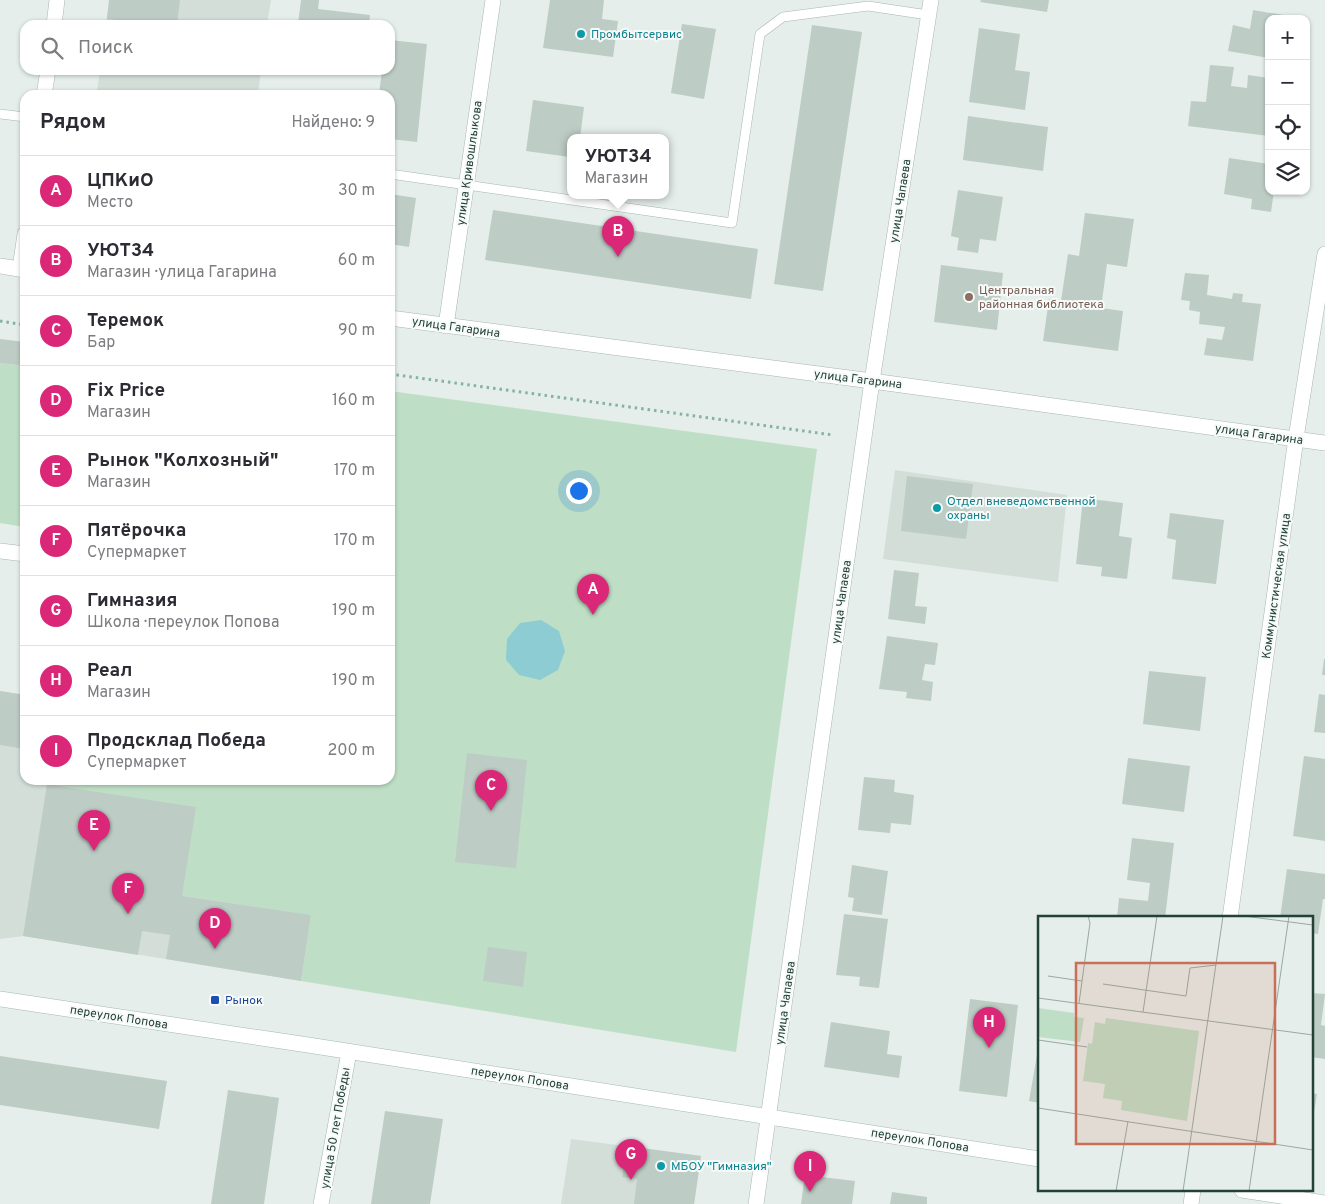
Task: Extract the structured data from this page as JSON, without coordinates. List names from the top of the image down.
{
  "streets": {
    "street": [
      "улица Кривошлыкова",
      "улица Чапаева",
      "улица Гагарина",
      "Коммунистическая улица",
      "переулок Попова",
      "улица 50 лет Победы"
    ]
  },
  "crossings": [
    ["улица Кривошлыкова", "улица Гагарина"],
    ["улица Чапаева", "улица Гагарина"],
    ["улица Чапаева", "переулок Попова"],
    ["улица Гагарина", "Коммунистическая улица"],
    ["переулок Попова", "улица 50 лет Победы"]
  ],
  "places": {
    "other": [
      "Промбытсервис",
      "Центральная районная библиотека",
      "Отдел вневедомственной охраны",
      "МБОУ \"Гимназия\""
    ],
    "transit": ["Рынок"]
  },
  "page": {
    "map_buttons": ["+", "−"],
    "search": "Поиск",
    "heading": ["Рядом", "Найдено: 9"],
    "popup": ["УЮТ34", "Магазин"],
    "list": [
      {
        "mark": "A",
        "name": "ЦПКиО",
        "note": "Место",
        "value": "30 m"
      },
      {
        "mark": "B",
        "name": "УЮТ34",
        "note": "Магазин · улица Гагарина",
        "value": "60 m"
      },
      {
        "mark": "C",
        "name": "Теремок",
        "note": "Бар",
        "value": "90 m"
      },
      {
        "mark": "D",
        "name": "Fix Price",
        "note": "Магазин",
        "value": "160 m"
      },
      {
        "mark": "E",
        "name": "Рынок \"Колхозный\"",
        "note": "Магазин",
        "value": "170 m"
      },
      {
        "mark": "F",
        "name": "Пятёрочка",
        "note": "Супермаркет",
        "value": "170 m"
      },
      {
        "mark": "G",
        "name": "Гимназия",
        "note": "Школа · переулок Попова",
        "value": "190 m"
      },
      {
        "mark": "H",
        "name": "Реал",
        "note": "Магазин",
        "value": "190 m"
      },
      {
        "mark": "I",
        "name": "Продсклад Победа",
        "note": "Супермаркет",
        "value": "200 m"
      }
    ],
    "pins": [
      "B",
      "A",
      "C",
      "E",
      "F",
      "D",
      "H",
      "G",
      "I"
    ]
  }
}
